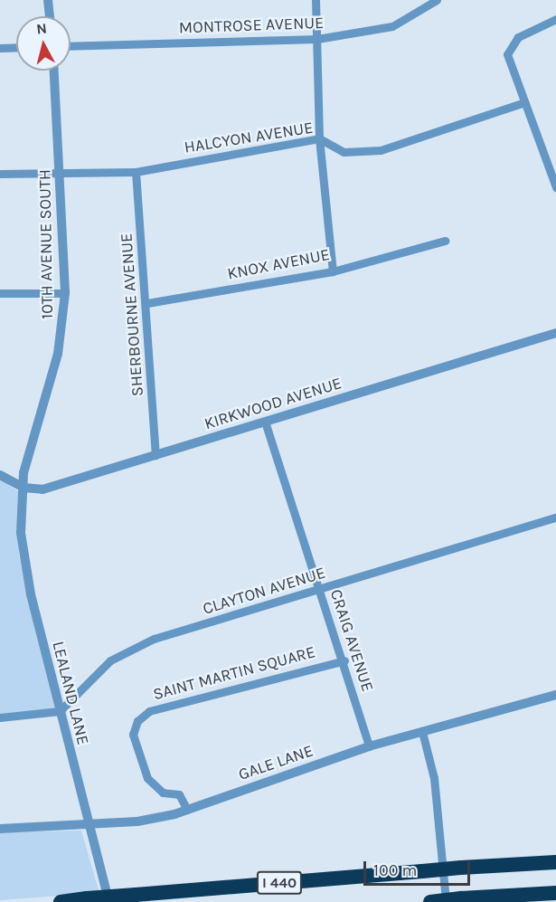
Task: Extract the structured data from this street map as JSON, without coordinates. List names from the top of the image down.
{
  "streets": {
    "highway": ["I 440"],
    "street": [
      "MONTROSE AVENUE",
      "HALCYON AVENUE",
      "10TH AVENUE SOUTH",
      "KNOX AVENUE",
      "SHERBOURNE AVENUE",
      "KIRKWOOD AVENUE",
      "CLAYTON AVENUE",
      "CRAIG AVENUE",
      "SAINT MARTIN SQUARE",
      "LEALAND LANE",
      "GALE LANE"
    ]
  },
  "crossings": [
    ["HALCYON AVENUE", "10TH AVENUE SOUTH"],
    ["HALCYON AVENUE", "SHERBOURNE AVENUE"],
    ["10TH AVENUE SOUTH", "KIRKWOOD AVENUE"],
    ["10TH AVENUE SOUTH", "LEALAND LANE"],
    ["KNOX AVENUE", "SHERBOURNE AVENUE"],
    ["SHERBOURNE AVENUE", "KIRKWOOD AVENUE"],
    ["KIRKWOOD AVENUE", "CRAIG AVENUE"],
    ["KIRKWOOD AVENUE", "LEALAND LANE"],
    ["CLAYTON AVENUE", "CRAIG AVENUE"],
    ["CLAYTON AVENUE", "LEALAND LANE"],
    ["CRAIG AVENUE", "SAINT MARTIN SQUARE"],
    ["CRAIG AVENUE", "GALE LANE"],
    ["SAINT MARTIN SQUARE", "GALE LANE"],
    ["LEALAND LANE", "GALE LANE"]
  ],
  "scale_bar": "100 m",
  "north": "top"
}
